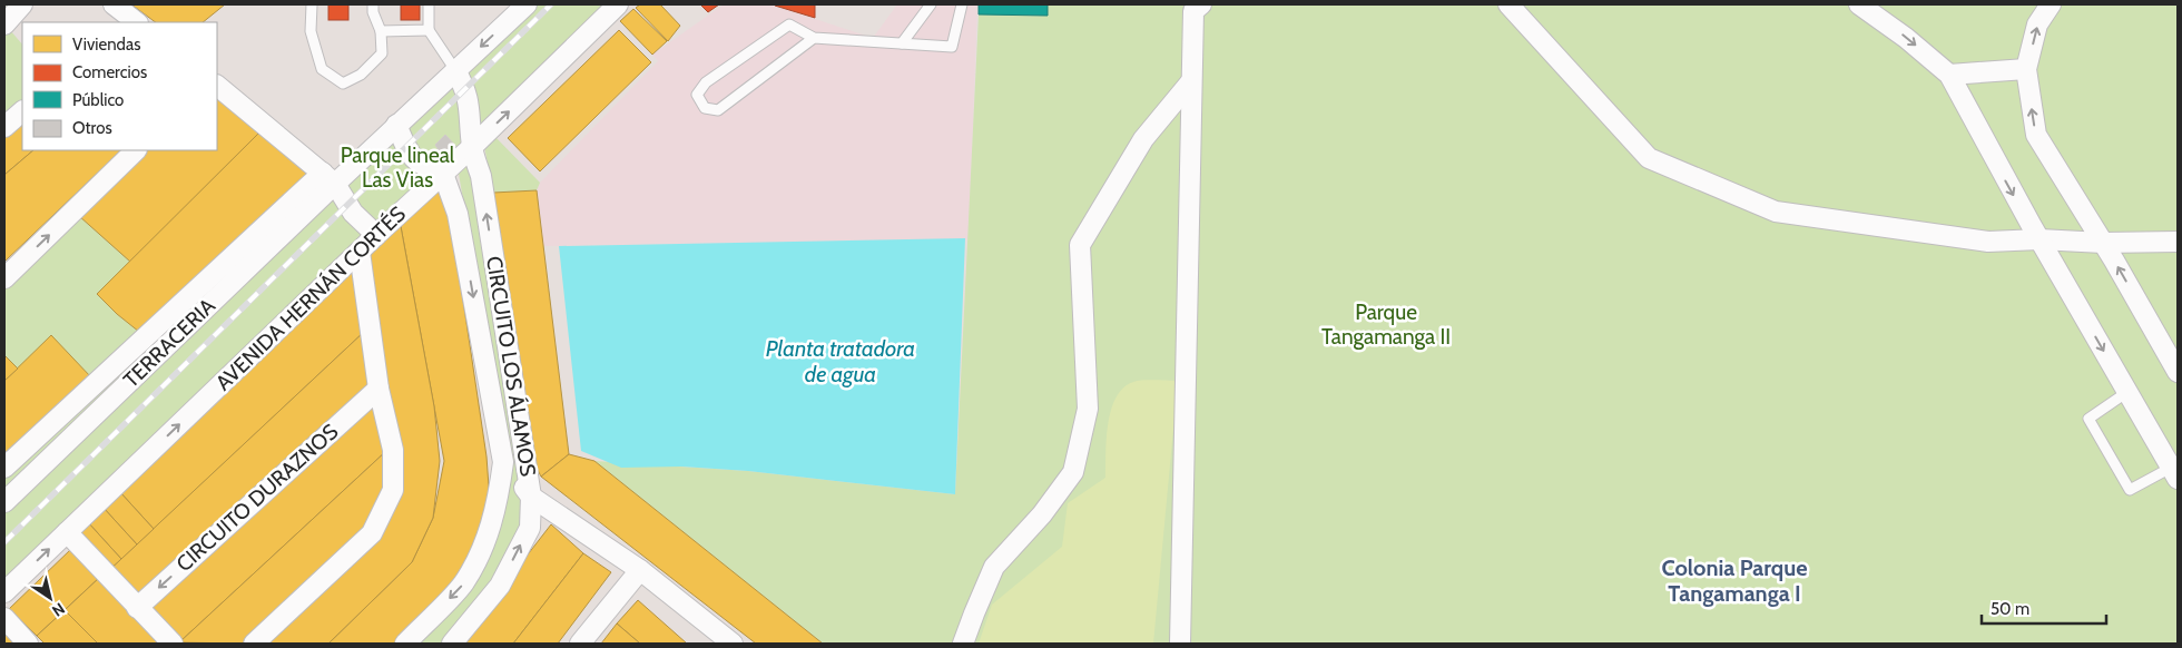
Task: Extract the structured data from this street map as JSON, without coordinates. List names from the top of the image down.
{
  "streets": {
    "street": [
      "AVENIDA HERNÁN CORTÉS",
      "TERRACERIA",
      "CIRCUITO LOS ÁLAMOS",
      "CIRCUITO DURAZNOS"
    ]
  },
  "crossings": [
    ["AVENIDA HERNÁN CORTÉS", "CIRCUITO LOS ÁLAMOS"]
  ],
  "one_way": ["CIRCUITO DURAZNOS"],
  "districts": ["Colonia Parque Tangamanga I"],
  "water": ["Planta tratadora de agua"],
  "parks": ["Parque lineal Las Vias", "Parque Tangamanga II"],
  "legend": [
    "Viviendas",
    "Comercios",
    "Público",
    "Otros"
  ],
  "scale_bar": "50 m",
  "north": "bottom right"
}
